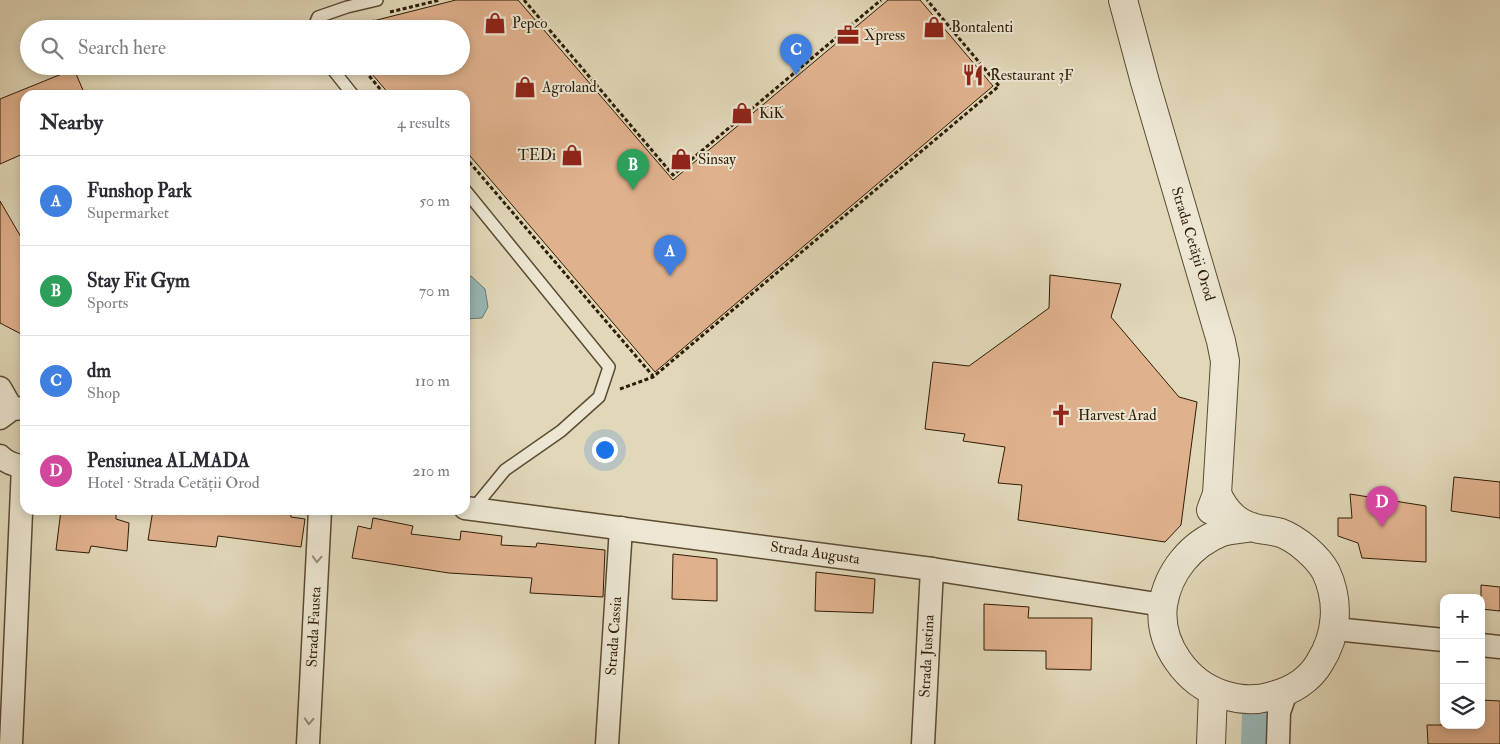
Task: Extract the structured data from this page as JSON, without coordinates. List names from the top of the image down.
{
  "streets": {
    "street": [
      "Strada Cetății Orod",
      "Strada Augusta",
      "Strada Fausta",
      "Strada Cassia",
      "Strada Justina"
    ]
  },
  "crossings": [
    ["Strada Cetății Orod", "Strada Augusta"],
    ["Strada Augusta", "Strada Cassia"],
    ["Strada Augusta", "Strada Justina"]
  ],
  "one_way": ["Strada Fausta"],
  "places": {
    "shop": [
      "Pepco",
      "Bontalenti",
      "Agroland",
      "KiK",
      "TEDi",
      "Sinsay"
    ],
    "office": ["Xpress"],
    "restaurant": ["Restaurant 3F"],
    "church": ["Harvest Arad"]
  },
  "page": {
    "search": "Search here",
    "pins": [
      "C",
      "B",
      "A",
      "D"
    ],
    "heading": ["Nearby", "4 results"],
    "list": [
      {
        "mark": "A",
        "name": "Funshop Park",
        "note": "Supermarket",
        "value": "50 m"
      },
      {
        "mark": "B",
        "name": "Stay Fit Gym",
        "note": "Sports",
        "value": "70 m"
      },
      {
        "mark": "C",
        "name": "dm",
        "note": "Shop",
        "value": "110 m"
      },
      {
        "mark": "D",
        "name": "Pensiunea ALMADA",
        "note": "Hotel · Strada Cetății Orod",
        "value": "210 m"
      }
    ],
    "map_buttons": ["+", "−"]
  }
}
